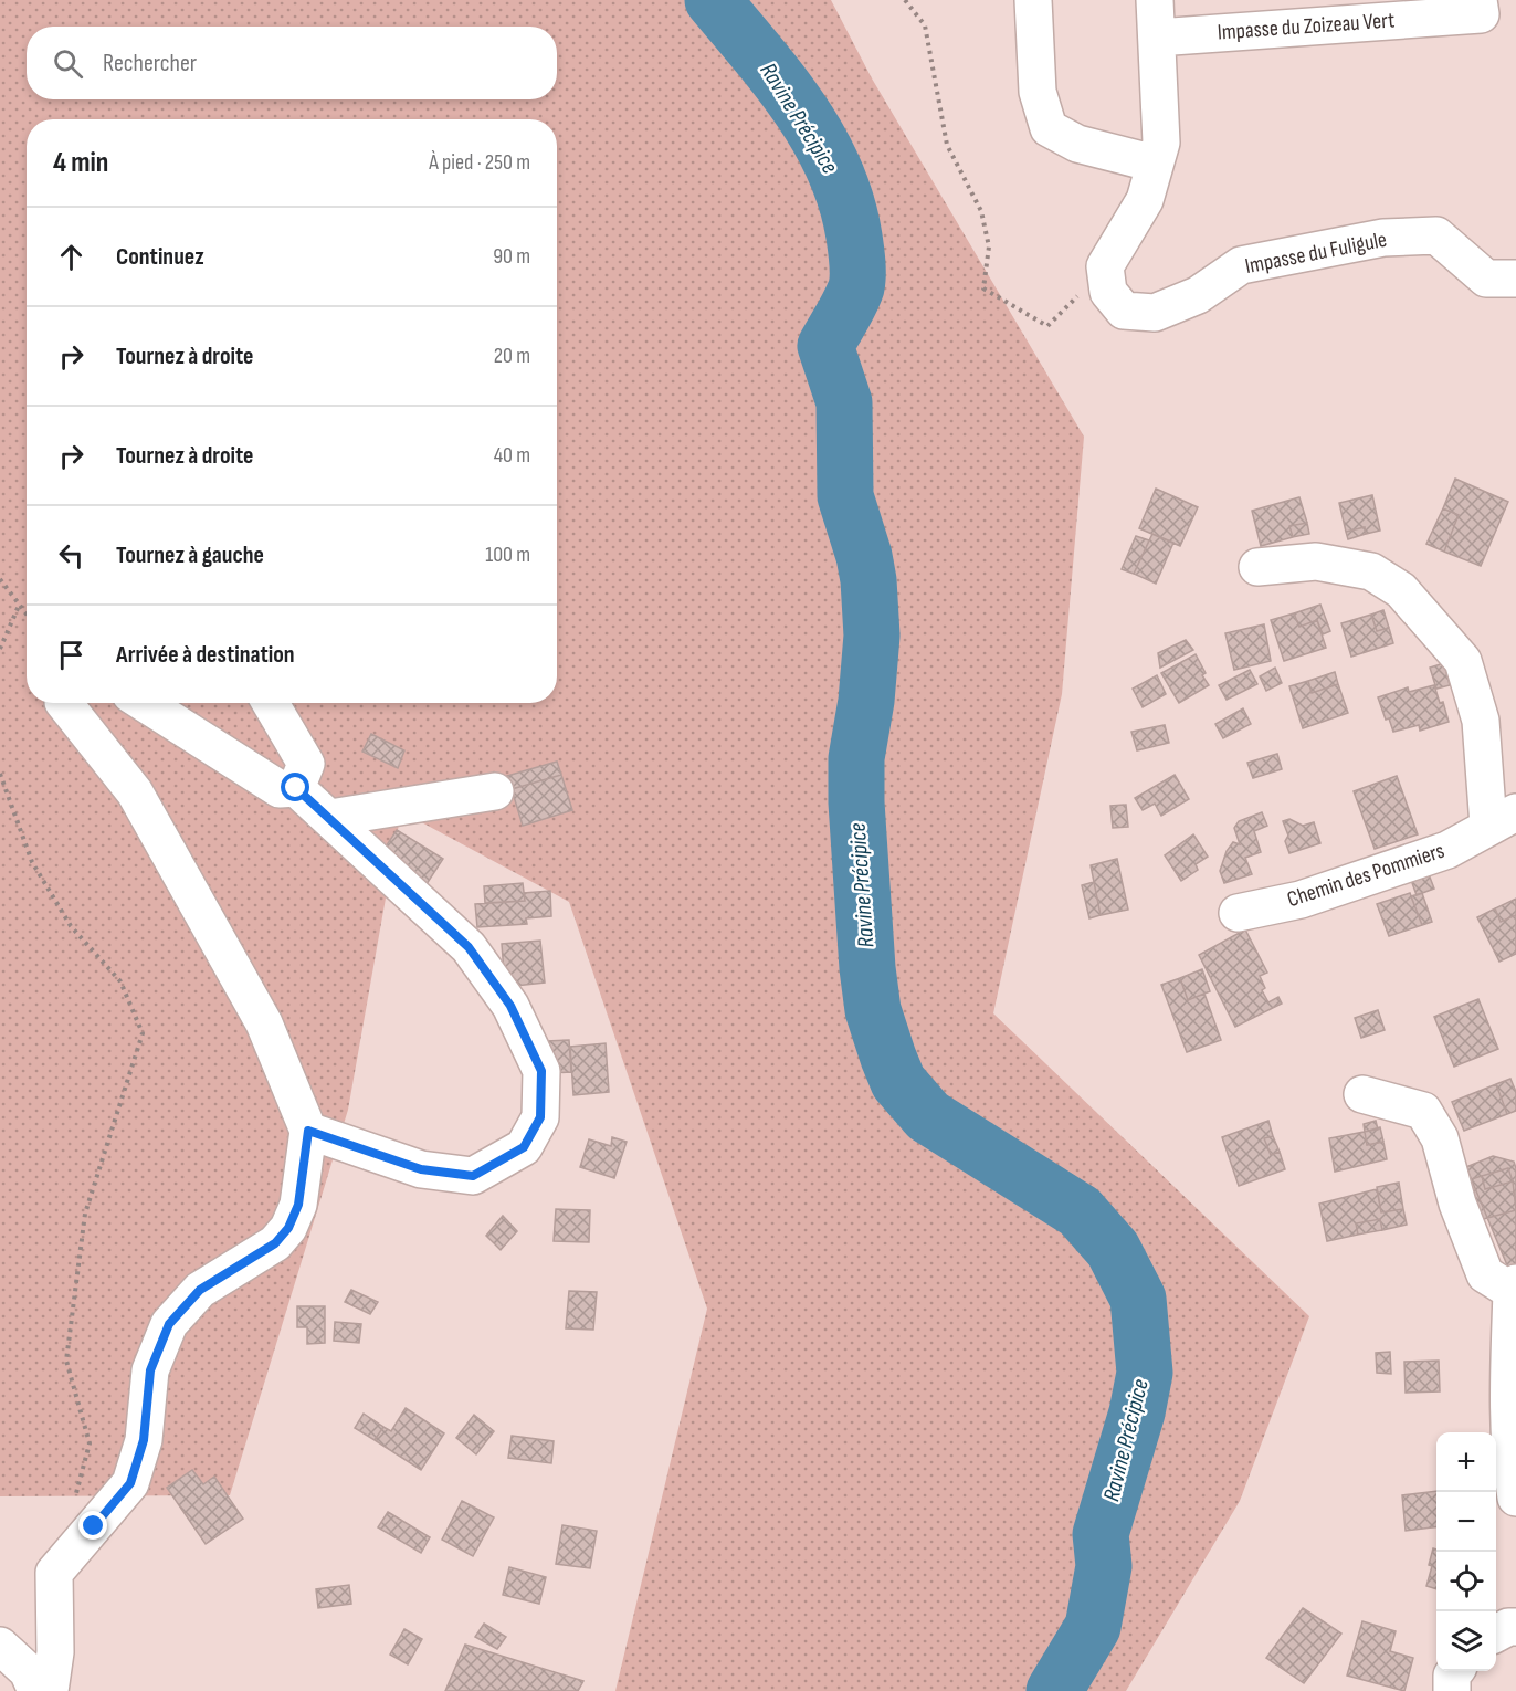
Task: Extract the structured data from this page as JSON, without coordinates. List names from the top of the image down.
{
  "streets": {
    "street": ["Impasse du Zoizeau Vert", "Impasse du Fuligule", "Chemin des Pommiers"]
  },
  "water": ["Ravine Précipice"],
  "page": {
    "search": "Rechercher",
    "heading": ["4 min", "À pied · 250 m"],
    "list": [
      ["Continuez", "90 m"],
      ["Tournez à droite", "20 m"],
      ["Tournez à droite", "40 m"],
      ["Tournez à gauche", "100 m"],
      "Arrivée à destination"
    ],
    "map_buttons": ["+", "−"]
  }
}
